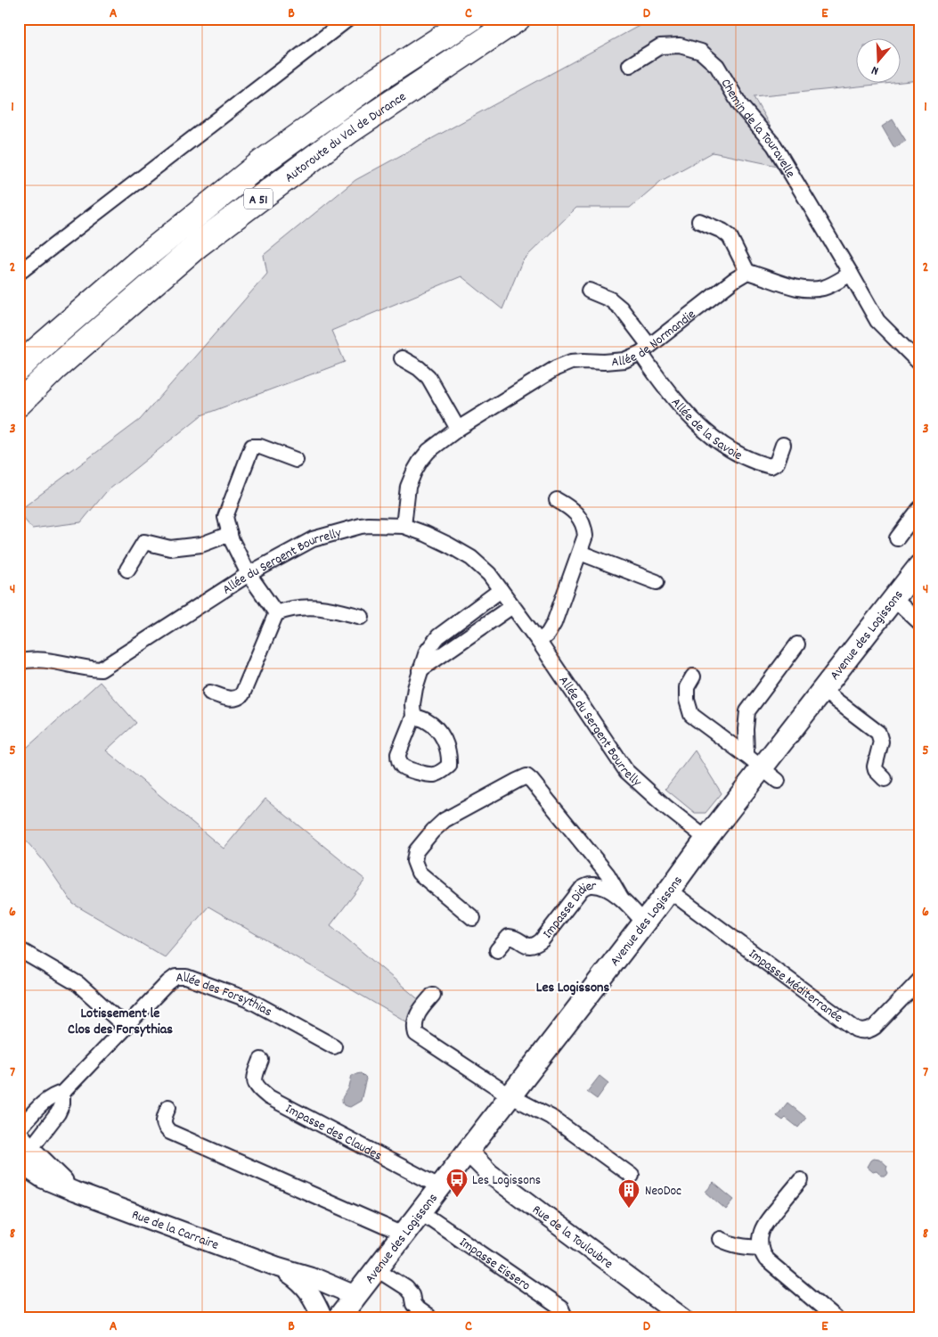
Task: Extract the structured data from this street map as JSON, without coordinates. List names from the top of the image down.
{
  "streets": {
    "highway": ["Autoroute du Val de Durance", "A 51"],
    "main road": ["Avenue des Logissons"],
    "street": [
      "Chemin de la Touravelle",
      "Allée de Normandie",
      "Allée de la Savoie",
      "Allée du Sergent Bourrelly",
      "Impasse Didier",
      "Impasse Méditerranée",
      "Allée des Forsythias",
      "Impasse des Claudes",
      "Rue de la Carraire",
      "Rue de la Touloubre",
      "Impasse Eissero"
    ]
  },
  "crossings": [
    ["Allée de Normandie", "Allée de la Savoie"],
    ["Allée de Normandie", "Allée du Sergent Bourrelly"],
    ["Allée du Sergent Bourrelly", "Avenue des Logissons"],
    ["Avenue des Logissons", "Impasse Didier"],
    ["Avenue des Logissons", "Impasse Méditerranée"],
    ["Avenue des Logissons", "Impasse des Claudes"],
    ["Avenue des Logissons", "Rue de la Carraire"],
    ["Avenue des Logissons", "Rue de la Touloubre"],
    ["Avenue des Logissons", "Impasse Eissero"]
  ],
  "districts": ["Les Logissons", "Lotissement le Clos des Forsythias"],
  "places": {
    "bus stop": ["Les Logissons"],
    "building": ["NeoDoc"]
  },
  "north": "bottom",
  "grid": {
    "columns": [
      "A",
      "B",
      "C",
      "D",
      "E"
    ],
    "rows": [
      "1",
      "2",
      "3",
      "4",
      "5",
      "6",
      "7",
      "8"
    ]
  }
}
